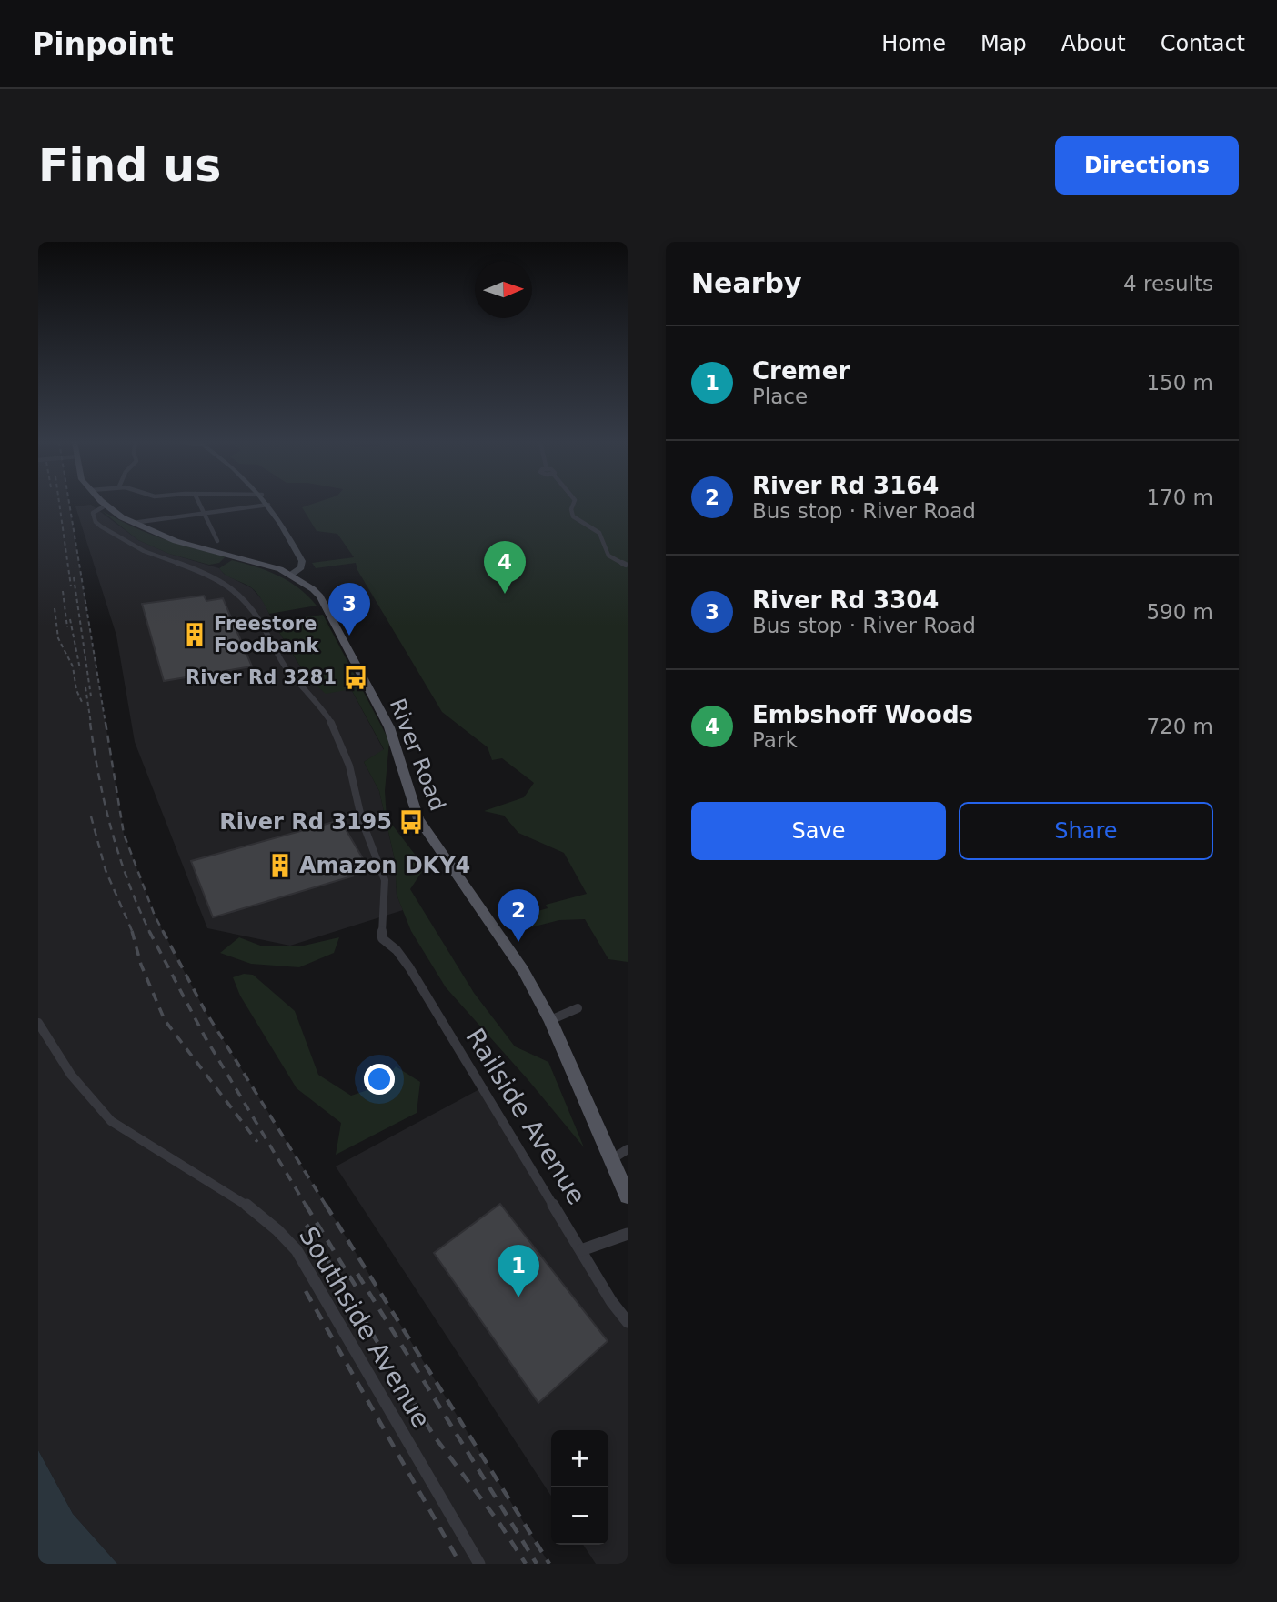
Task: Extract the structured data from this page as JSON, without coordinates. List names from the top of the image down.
{
  "streets": {
    "main road": ["River Road"],
    "street": ["Railside Avenue", "Southside Avenue"]
  },
  "crossings": [
    ["River Road", "Railside Avenue"]
  ],
  "places": {
    "building": ["Freestore Foodbank", "Amazon DKY4"],
    "bus stop": ["River Rd 3281", "River Rd 3195"]
  },
  "north": "right",
  "page": {
    "header": "Pinpoint",
    "nav": [
      "Home",
      "Map",
      "About",
      "Contact"
    ],
    "buttons": [
      "Directions",
      ["Save", "Share"]
    ],
    "title": "Find us",
    "heading": ["Nearby", "4 results"],
    "list": [
      {
        "mark": "1",
        "name": "Cremer",
        "note": "Place",
        "value": "150 m"
      },
      {
        "mark": "2",
        "name": "River Rd 3164",
        "note": "Bus stop · River Road",
        "value": "170 m"
      },
      {
        "mark": "3",
        "name": "River Rd 3304",
        "note": "Bus stop · River Road",
        "value": "590 m"
      },
      {
        "mark": "4",
        "name": "Embshoff Woods",
        "note": "Park",
        "value": "720 m"
      }
    ],
    "pins": [
      "4",
      "3",
      "2",
      "1"
    ],
    "map_buttons": ["+", "−"]
  }
}
